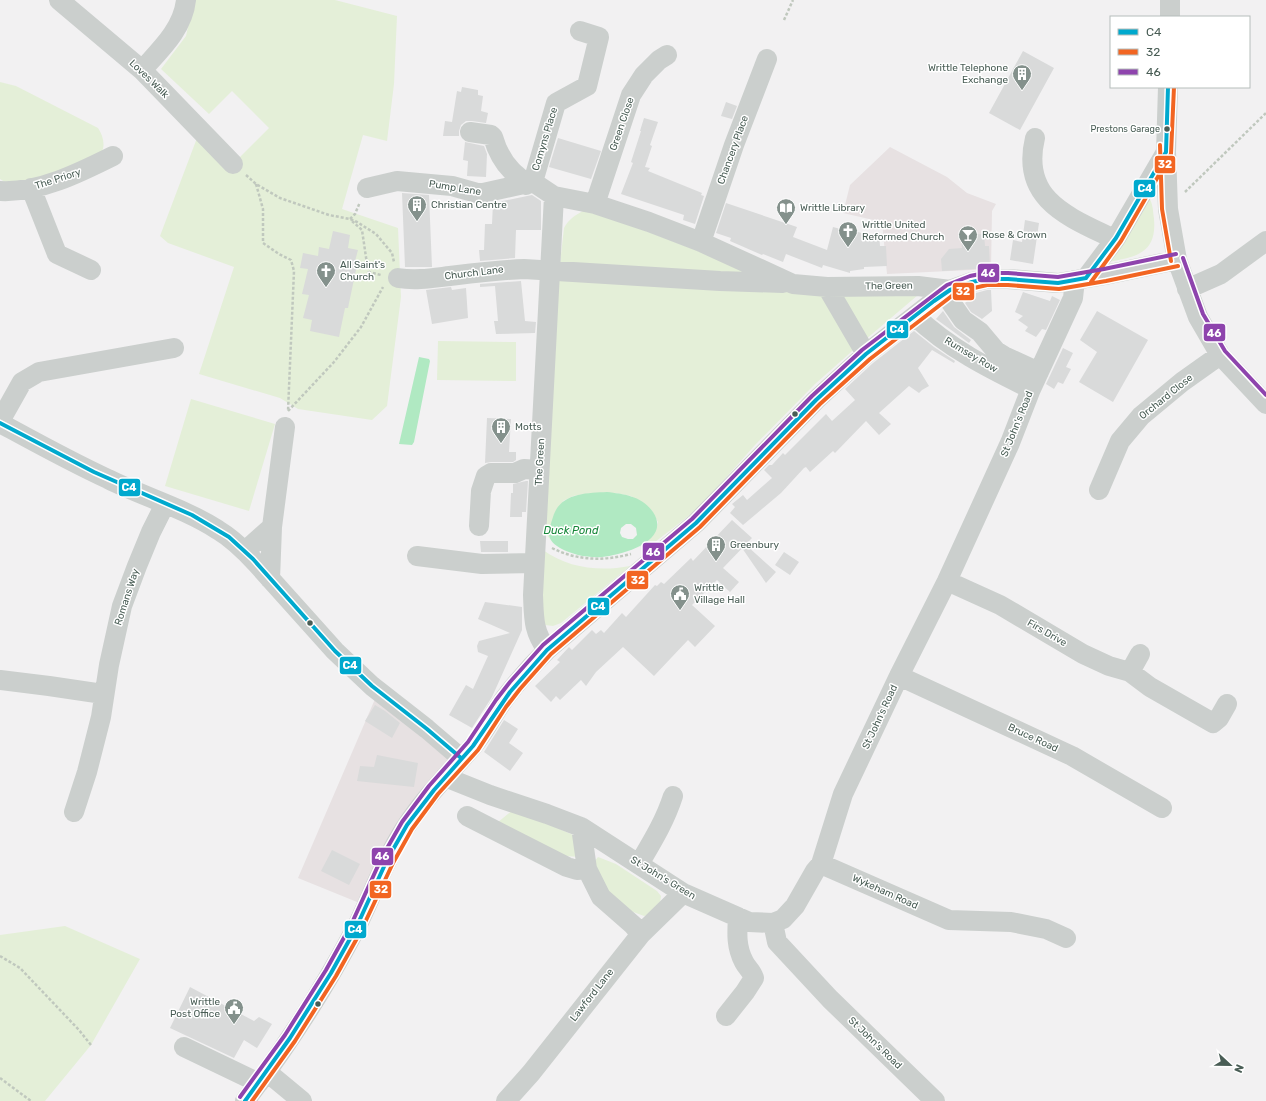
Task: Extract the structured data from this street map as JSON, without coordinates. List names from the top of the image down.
{
  "streets": {
    "street": [
      "Loves Walk",
      "Green Close",
      "Comyns Place",
      "Chancery Place",
      "The Priory",
      "Pump Lane",
      "Church Lane",
      "The Green",
      "Rumsey Row",
      "Orchard Close",
      "St John's Road",
      "Romans Way",
      "Firs Drive",
      "Bruce Road",
      "St John's Green",
      "Wykeham Road",
      "Lawford Lane"
    ]
  },
  "crossings": [
    ["Green Close", "The Green"],
    ["Comyns Place", "Pump Lane"],
    ["Comyns Place", "The Green"],
    ["Chancery Place", "The Green"],
    ["Church Lane", "The Green"],
    ["The Green", "Rumsey Row"],
    ["The Green", "St John's Road"],
    ["The Green", "St John's Green"],
    ["Rumsey Row", "St John's Road"],
    ["St John's Road", "Firs Drive"],
    ["St John's Road", "Bruce Road"],
    ["St John's Road", "St John's Green"],
    ["St John's Road", "Wykeham Road"],
    ["Romans Way", "St John's Green"],
    ["St John's Green", "Lawford Lane"]
  ],
  "water": ["Duck Pond"],
  "places": {
    "building": [
      "Writtle Telephone Exchange",
      "Christian Centre",
      "Motts",
      "Greenbury"
    ],
    "other": ["Prestons Garage"],
    "library": ["Writtle Library"],
    "church": ["Writtle United Reformed Church", "All Saint's Church"],
    "bar": ["Rose & Crown"],
    "public building": ["Writtle Village Hall", "Writtle Post Office"]
  },
  "lines": ["transit line C4", "transit line 32", "transit line 46"],
  "legend": ["C4", "32", "46"],
  "north": "right"
}
